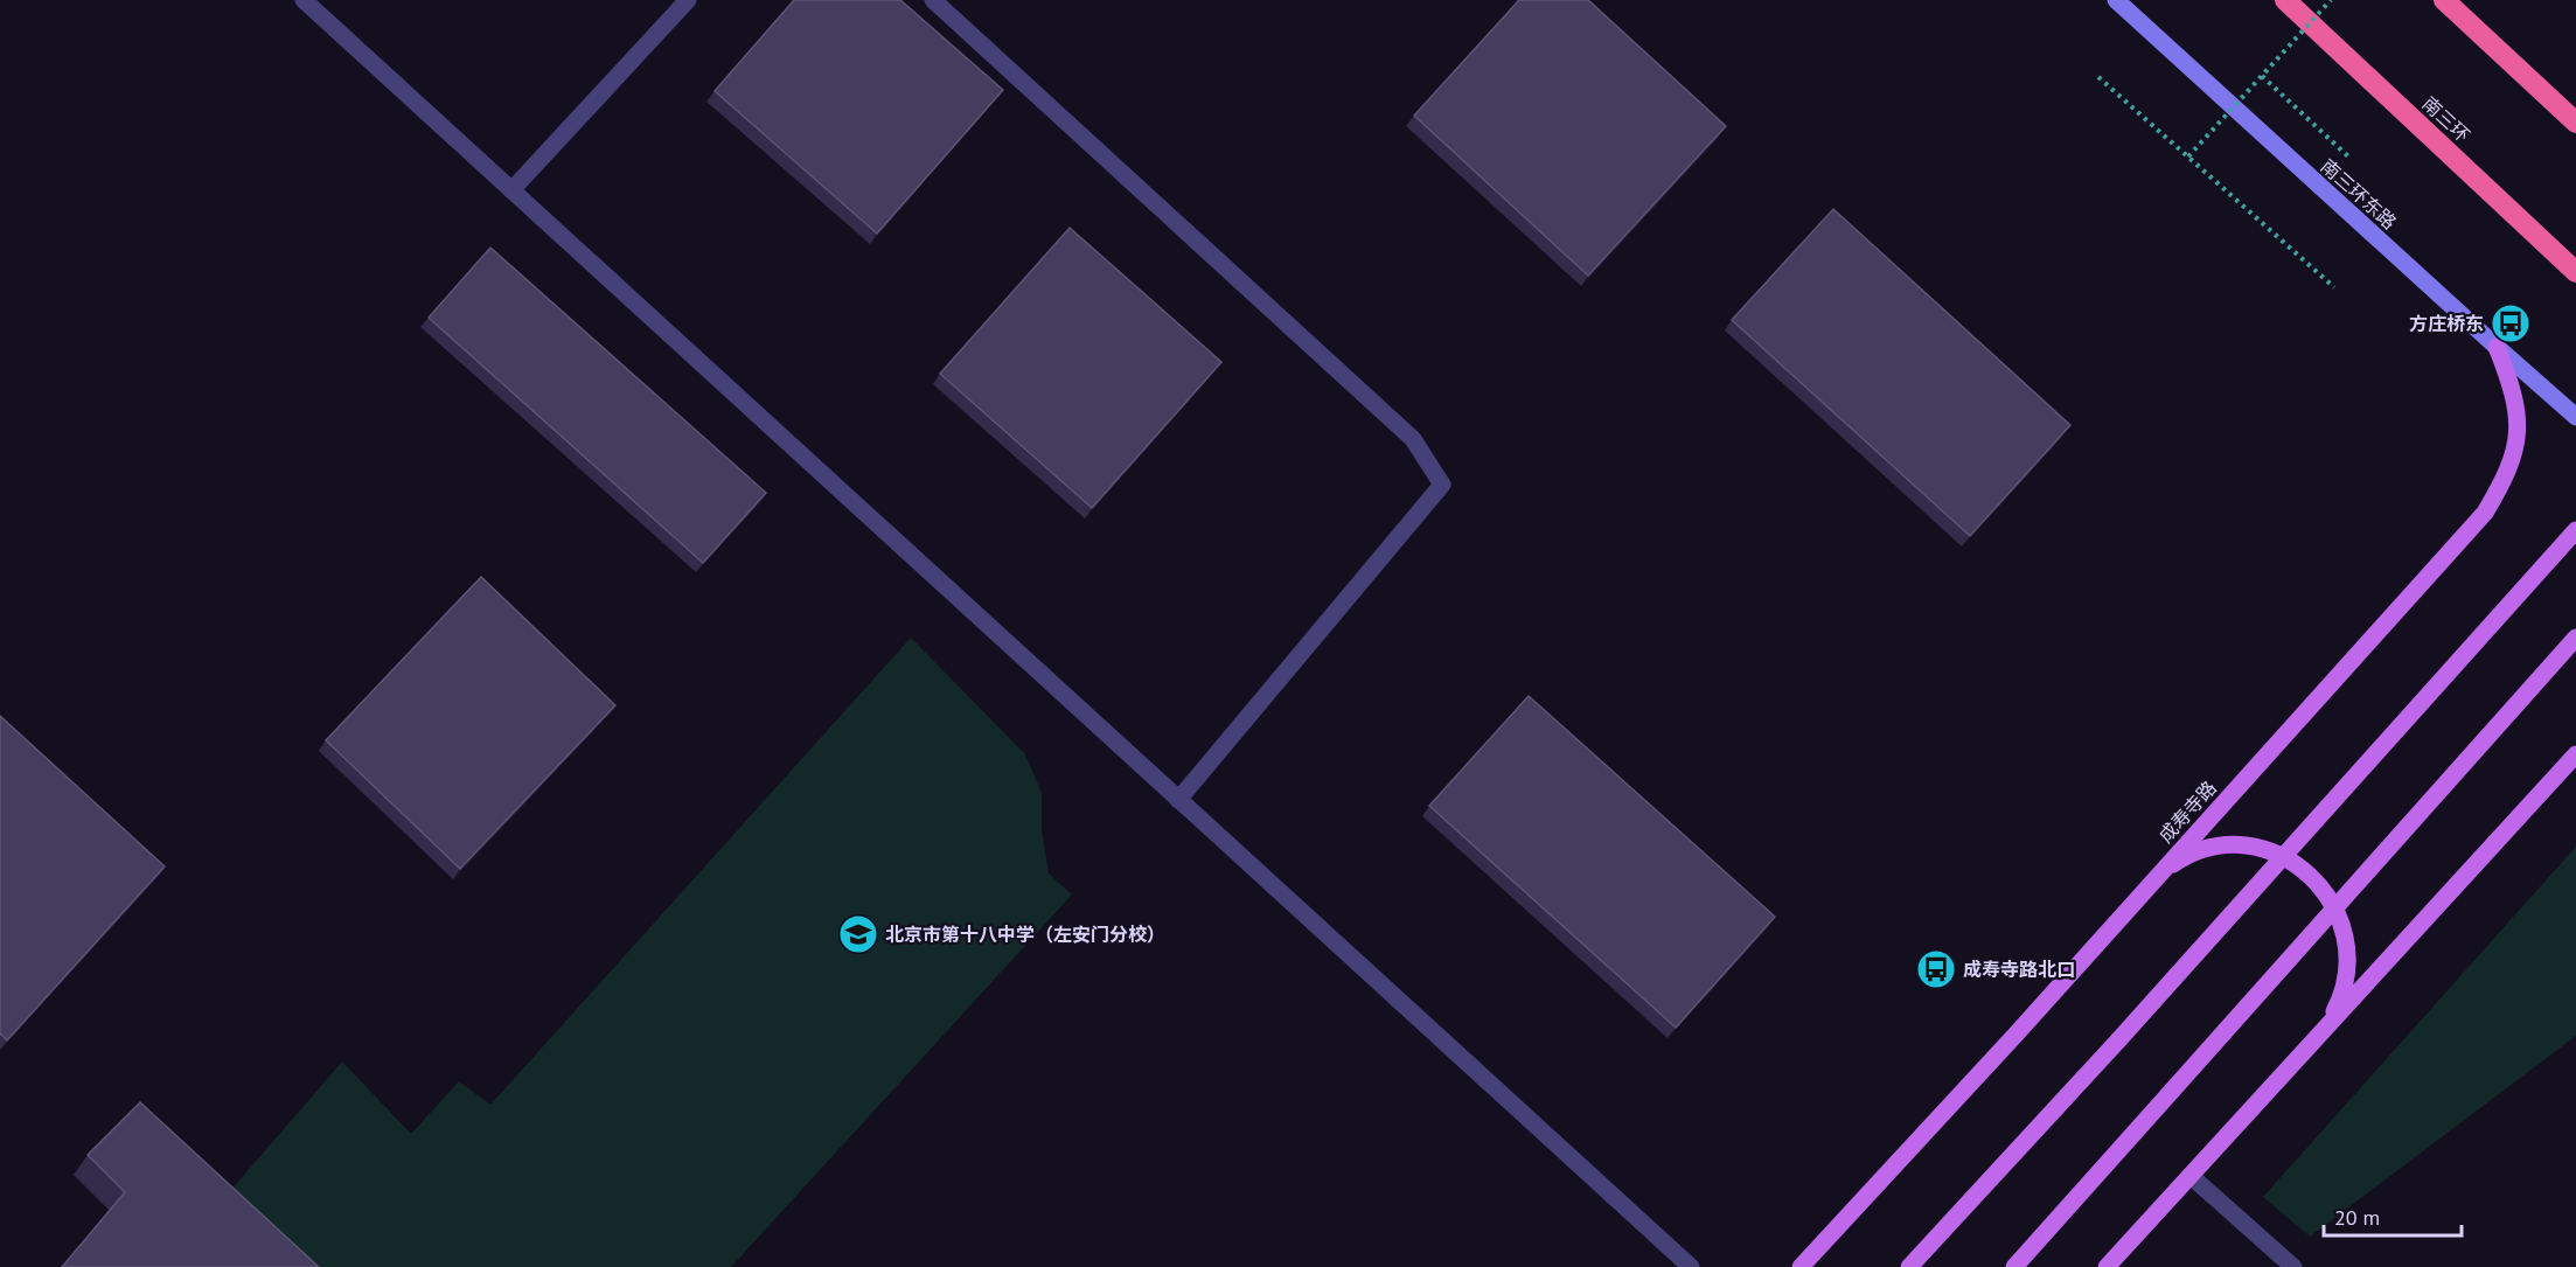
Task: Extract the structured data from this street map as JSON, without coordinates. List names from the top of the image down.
{
  "streets": {
    "highway": ["南三环"],
    "main road": ["成寿寺路"],
    "street": ["南三环东路"]
  },
  "crossings": [
    ["南三环东路", "成寿寺路"]
  ],
  "places": {
    "bus stop": ["方庄桥东", "成寿寺路北口"],
    "school or university": ["北京市第十八中学（左安门分校）"]
  },
  "scale_bar": "20 m"
}
